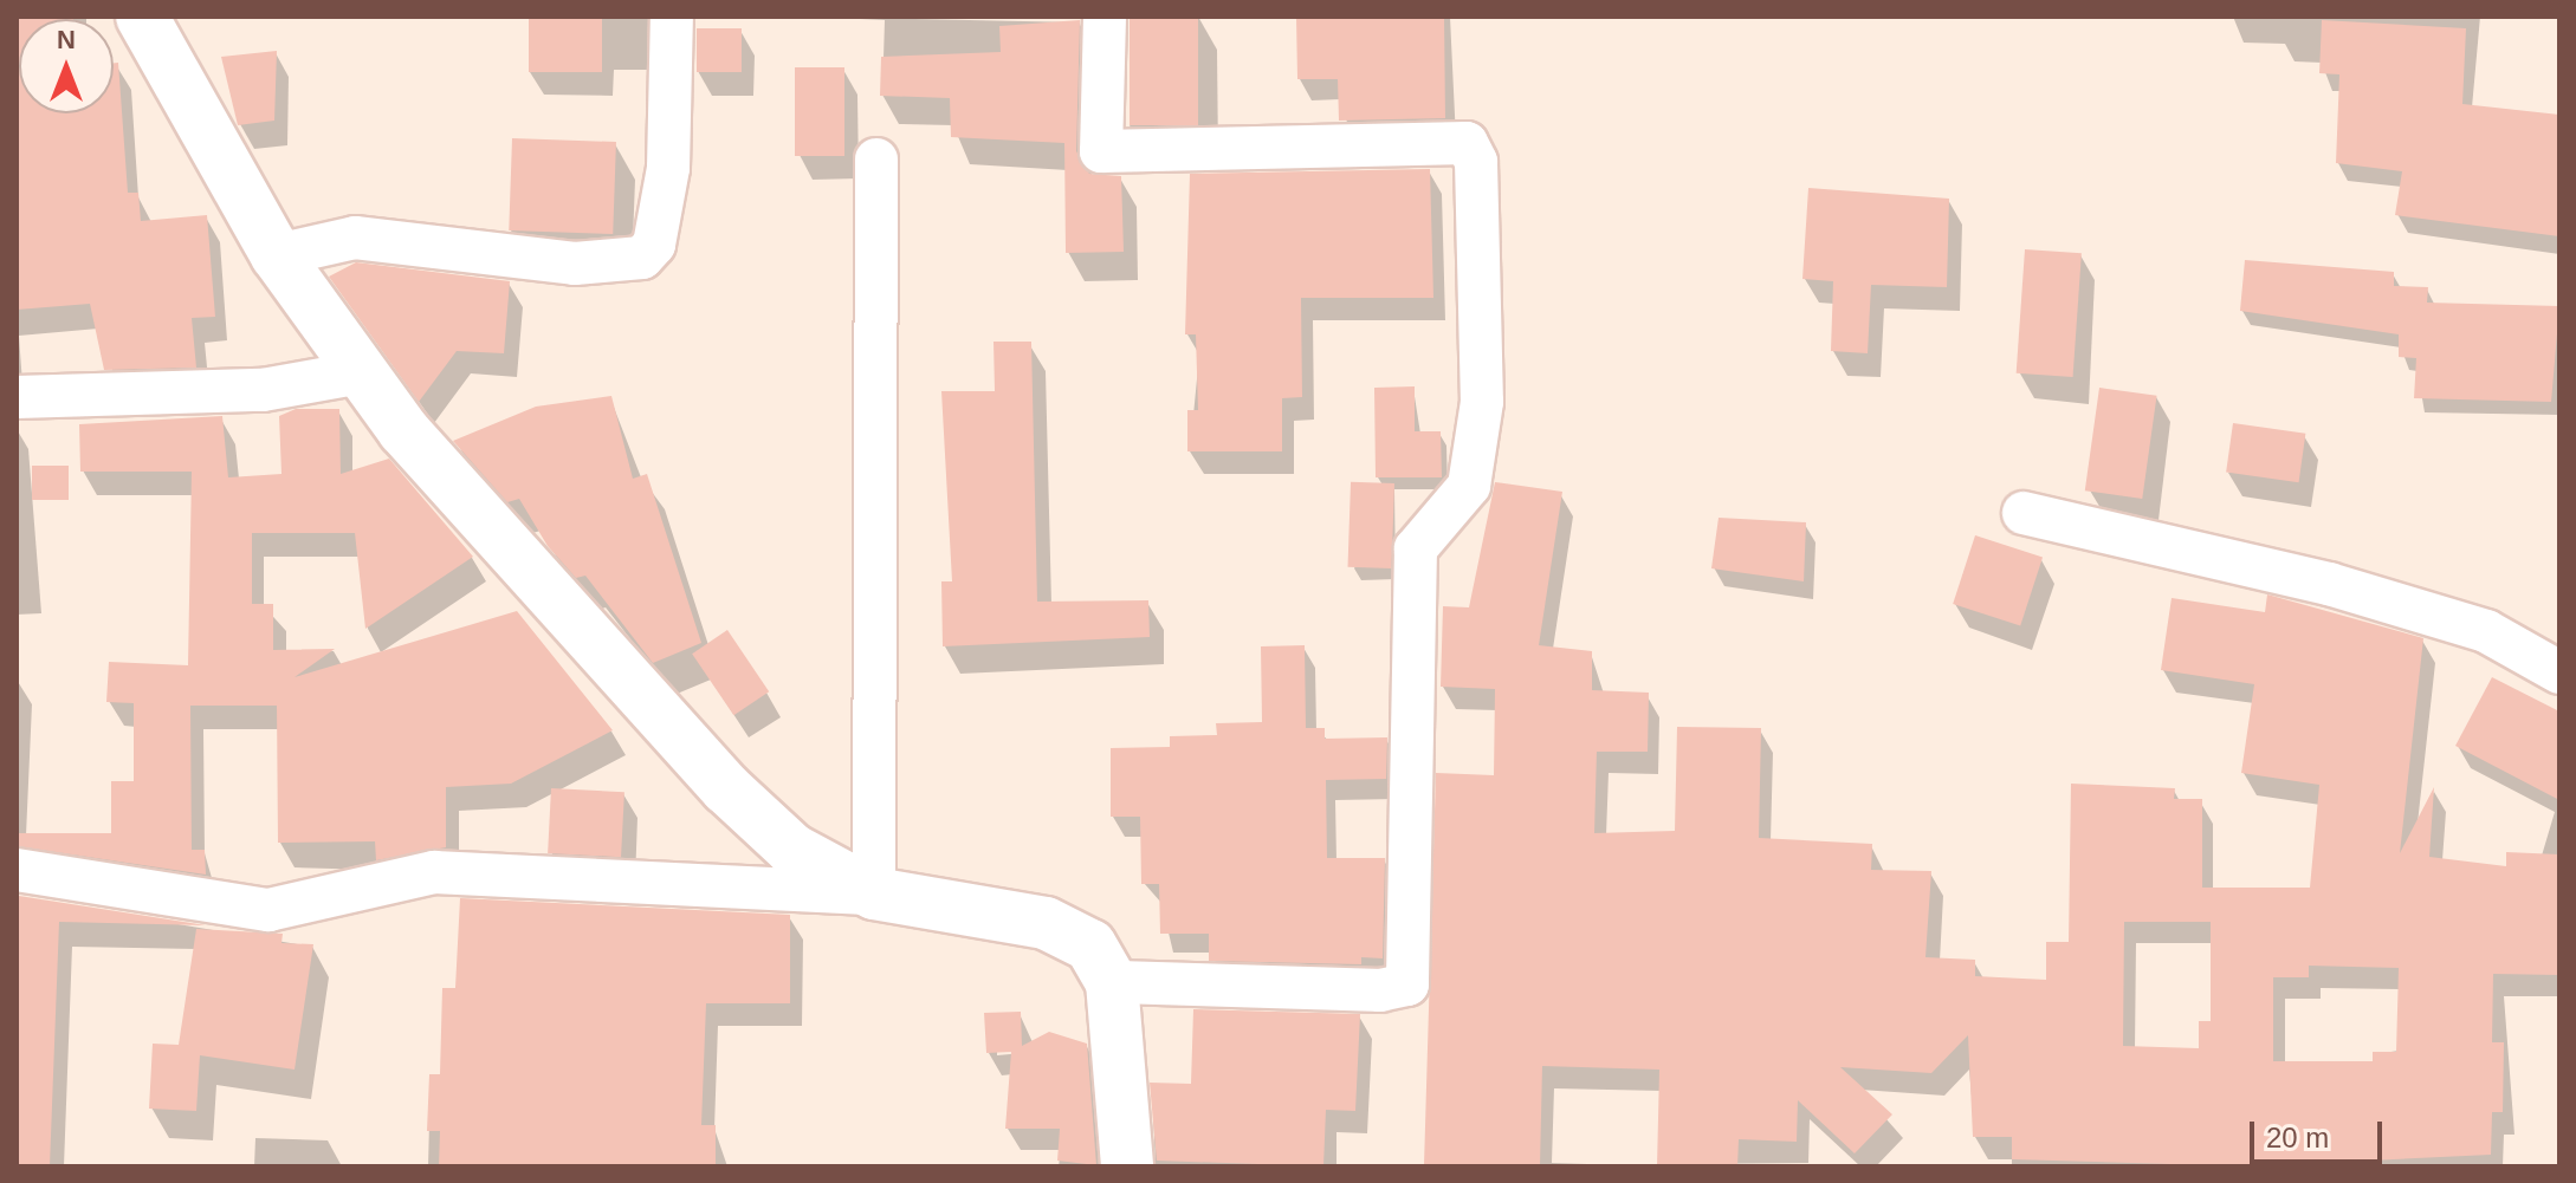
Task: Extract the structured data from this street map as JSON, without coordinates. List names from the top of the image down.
{
  "scale_bar": "20 m",
  "north": "top"
}
